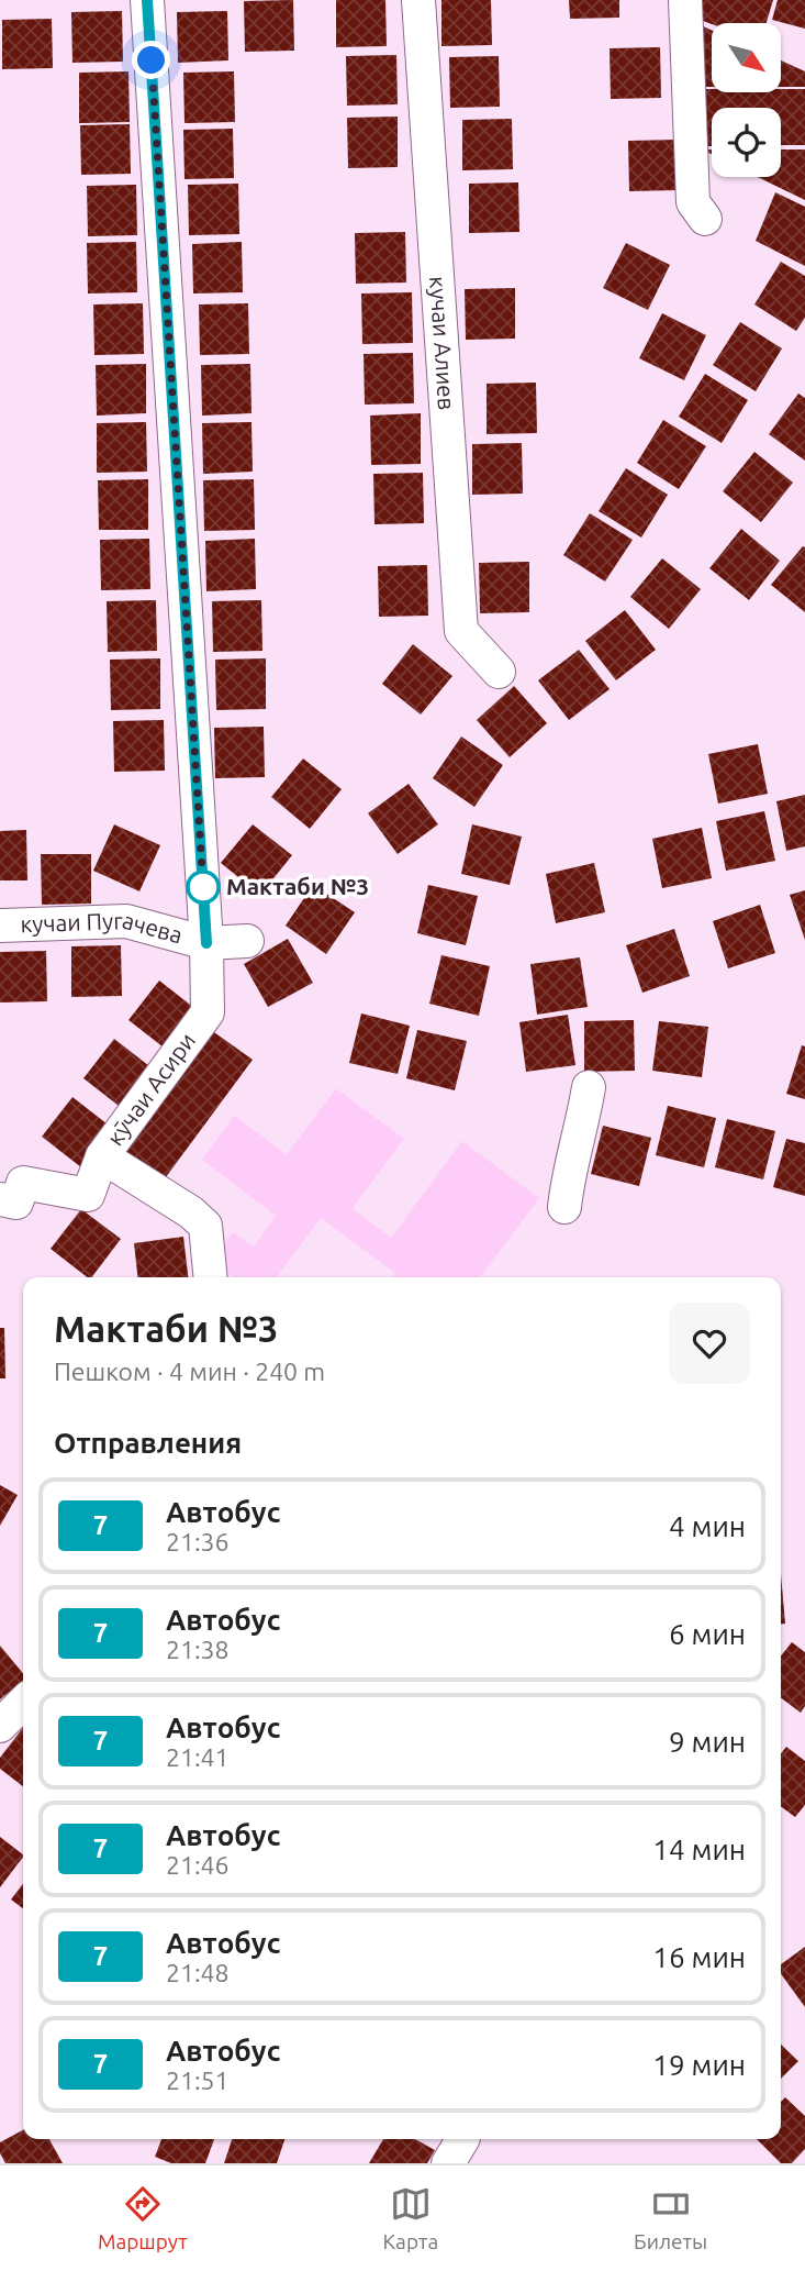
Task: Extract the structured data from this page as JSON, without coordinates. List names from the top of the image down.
{
  "streets": {
    "street": ["кучаи Алиев", "кучаи Пугачева", "кӯчаи Асири"]
  },
  "crossings": [
    ["кучаи Пугачева", "кӯчаи Асири"]
  ],
  "places": ["Мактаби №3"],
  "lines": ["bus line 7"],
  "north": "bottom right",
  "page": {
    "heading": [
      ["Мактаби №3", "Пешком · 4 мин · 240 m"],
      "Отправления"
    ],
    "list": [
      {
        "mark": "7",
        "name": "Автобус",
        "note": "21:36",
        "value": "4 мин"
      },
      {
        "mark": "7",
        "name": "Автобус",
        "note": "21:38",
        "value": "6 мин"
      },
      {
        "mark": "7",
        "name": "Автобус",
        "note": "21:41",
        "value": "9 мин"
      },
      {
        "mark": "7",
        "name": "Автобус",
        "note": "21:46",
        "value": "14 мин"
      },
      {
        "mark": "7",
        "name": "Автобус",
        "note": "21:48",
        "value": "16 мин"
      },
      {
        "mark": "7",
        "name": "Автобус",
        "note": "21:51",
        "value": "19 мин"
      }
    ],
    "tabs": ["Маршрут", "Карта", "Билеты"]
  }
}
